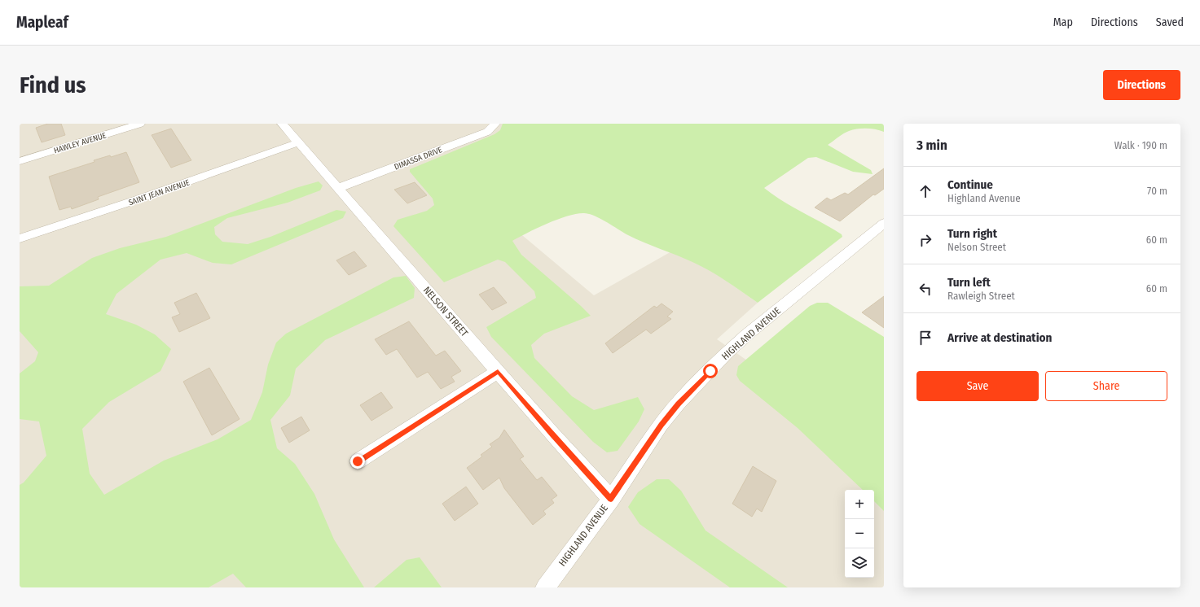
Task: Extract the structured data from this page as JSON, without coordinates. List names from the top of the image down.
{
  "streets": {
    "street": [
      "HAWLEY AVENUE",
      "DIMASSA DRIVE",
      "SAINT JEAN AVENUE",
      "NELSON STREET",
      "HIGHLAND AVENUE"
    ]
  },
  "crossings": [
    ["DIMASSA DRIVE", "NELSON STREET"],
    ["SAINT JEAN AVENUE", "NELSON STREET"],
    ["NELSON STREET", "HIGHLAND AVENUE"]
  ],
  "page": {
    "header": "Mapleaf",
    "nav": ["Map", "Directions", "Saved"],
    "buttons": [
      "Directions",
      ["Save", "Share"]
    ],
    "title": "Find us",
    "heading": ["3 min", "Walk · 190 m"],
    "list": [
      ["Continue", "Highland Avenue", "70 m"],
      ["Turn right", "Nelson Street", "60 m"],
      ["Turn left", "Rawleigh Street", "60 m"],
      "Arrive at destination"
    ],
    "map_buttons": ["+", "−"]
  }
}
